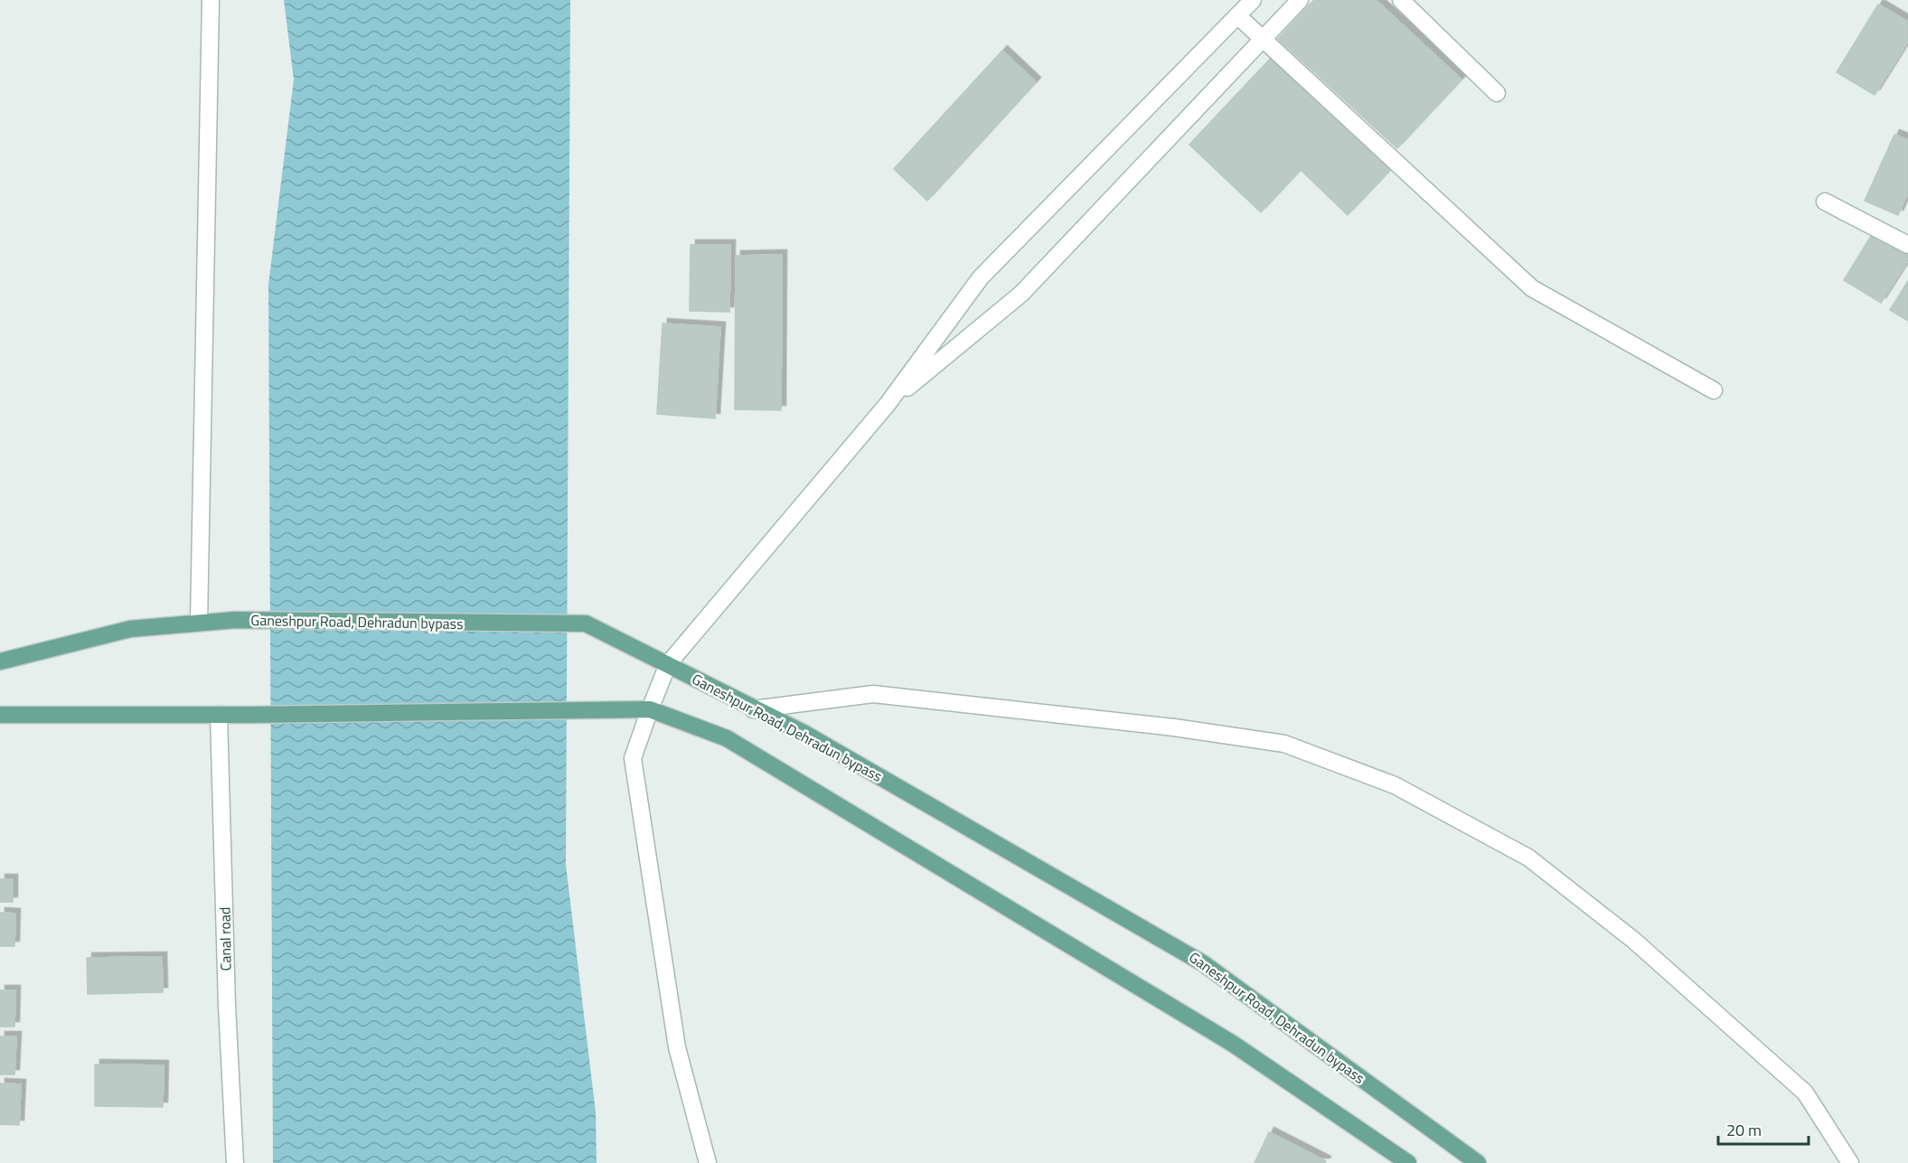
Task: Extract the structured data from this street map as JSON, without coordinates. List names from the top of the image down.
{
  "streets": {
    "main road": ["Ganeshpur Road, Dehradun bypass"],
    "street": ["Canal road"]
  },
  "scale_bar": "20 m"
}
